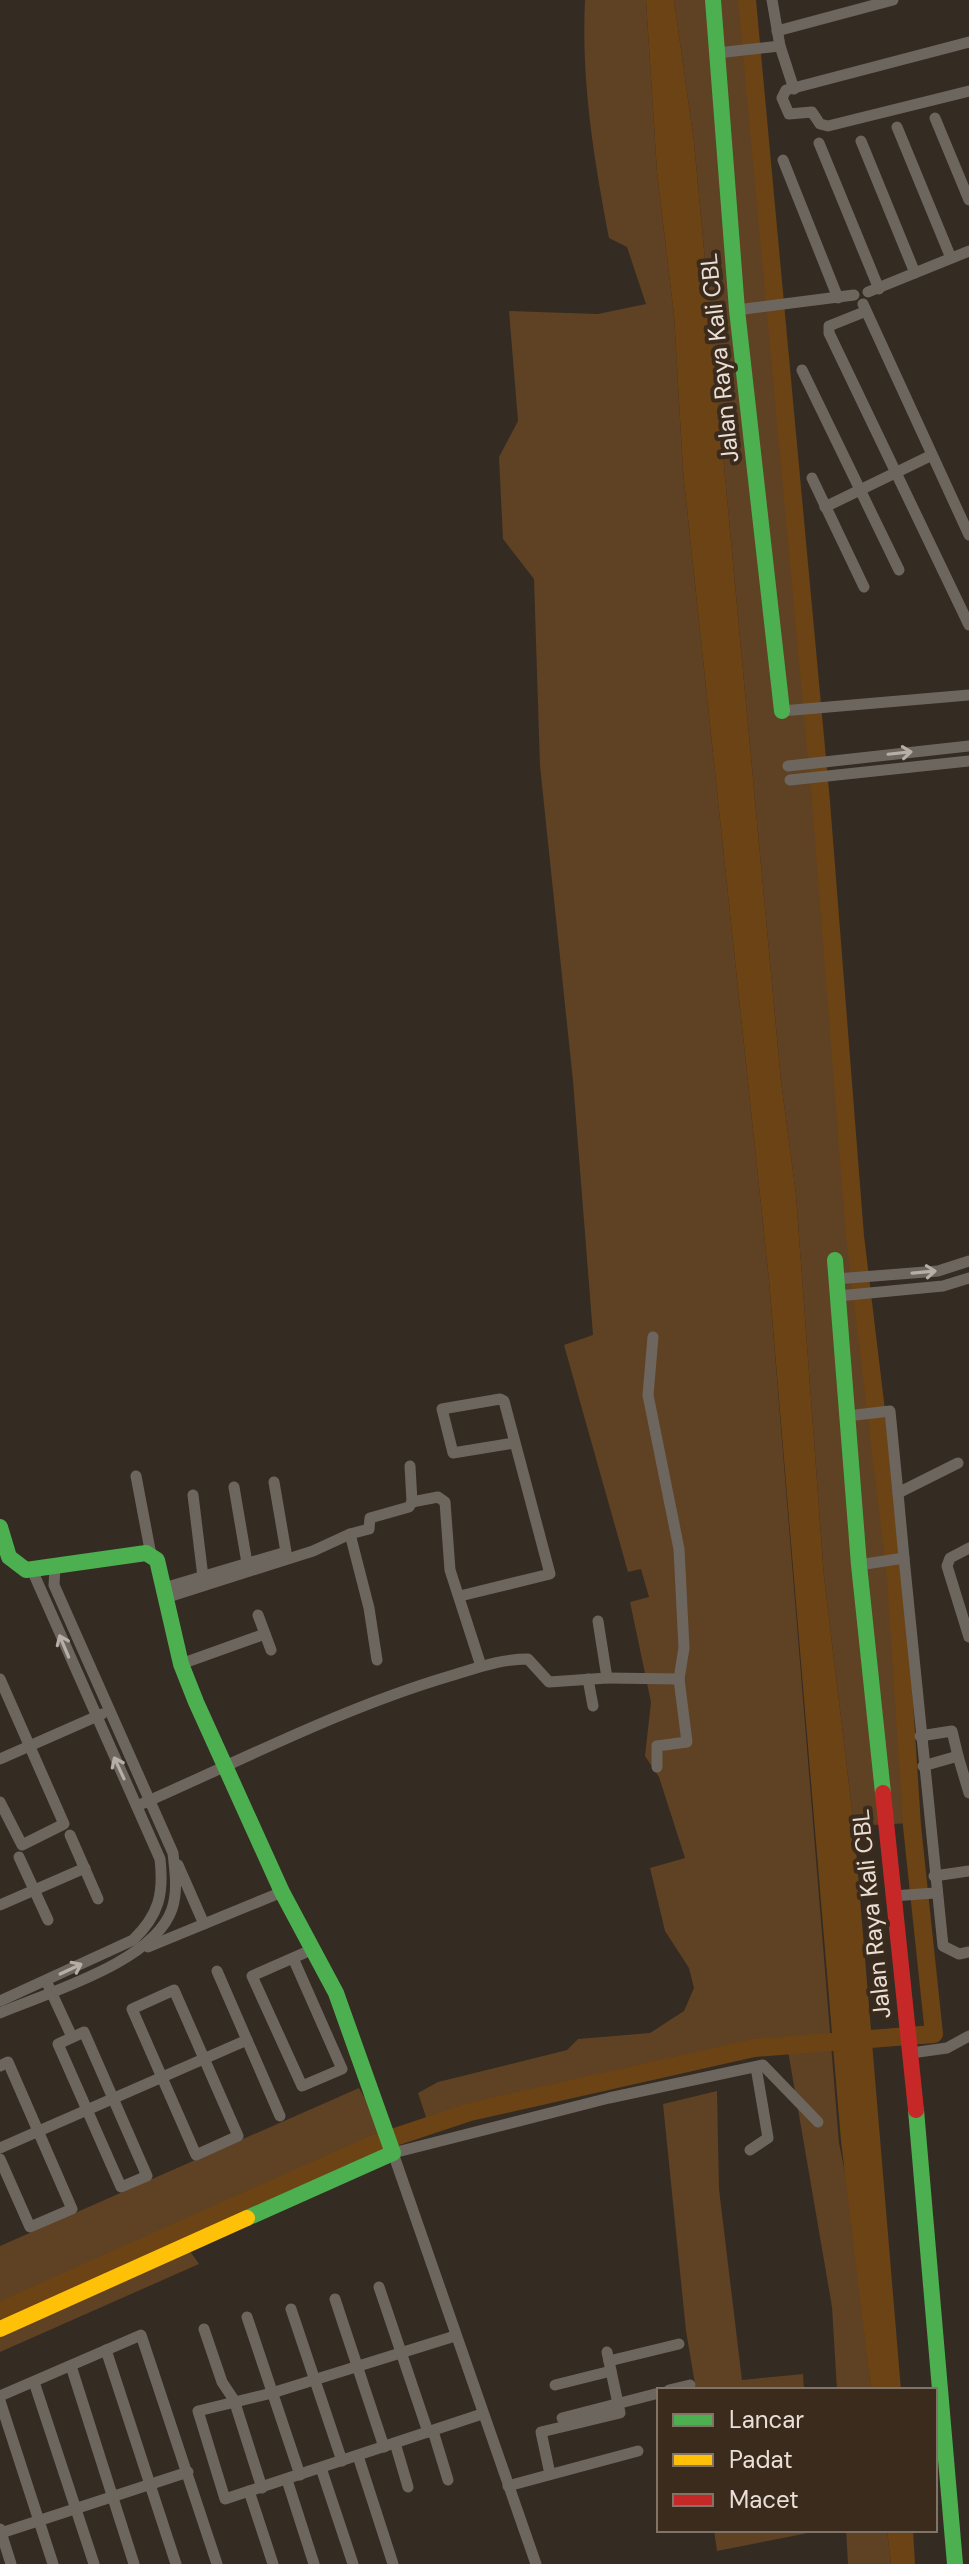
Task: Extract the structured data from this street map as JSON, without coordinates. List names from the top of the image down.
{
  "streets": {
    "main road": ["Jalan Raya Kali CBL"]
  },
  "legend": ["Lancar", "Padat", "Macet"]
}
